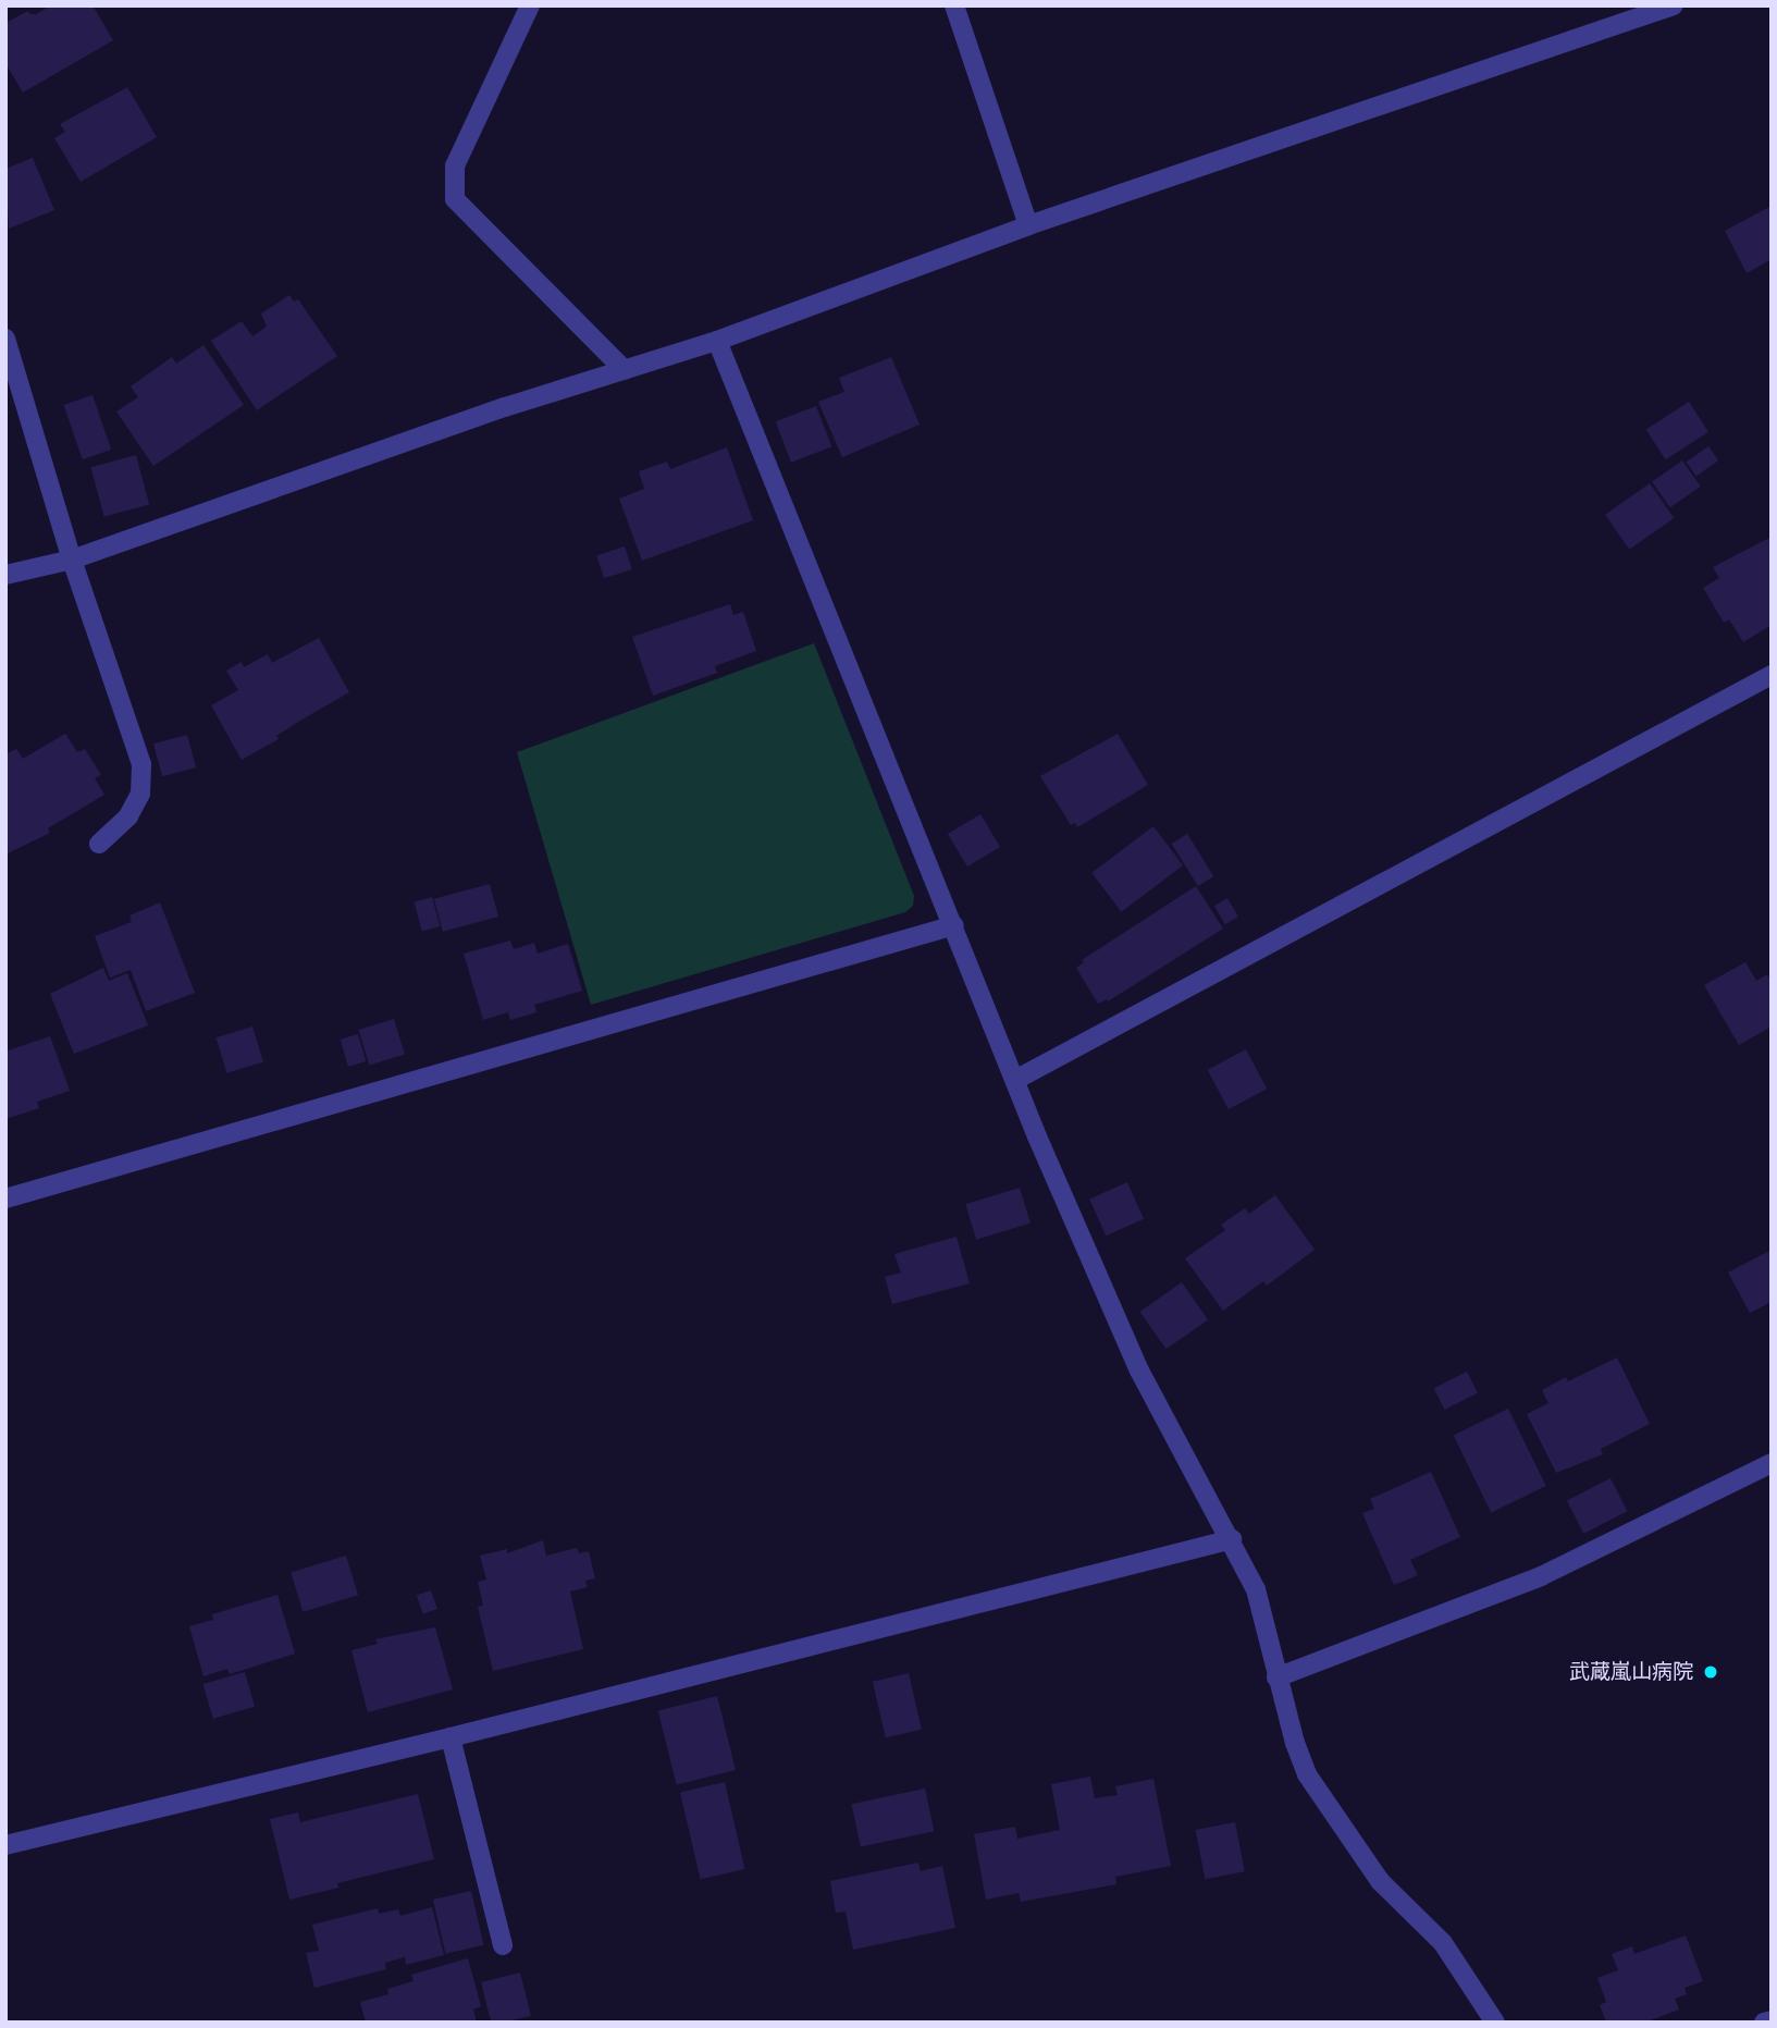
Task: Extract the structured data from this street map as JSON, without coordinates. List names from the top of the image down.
{
  "places": ["武蔵嵐山病院"]
}
